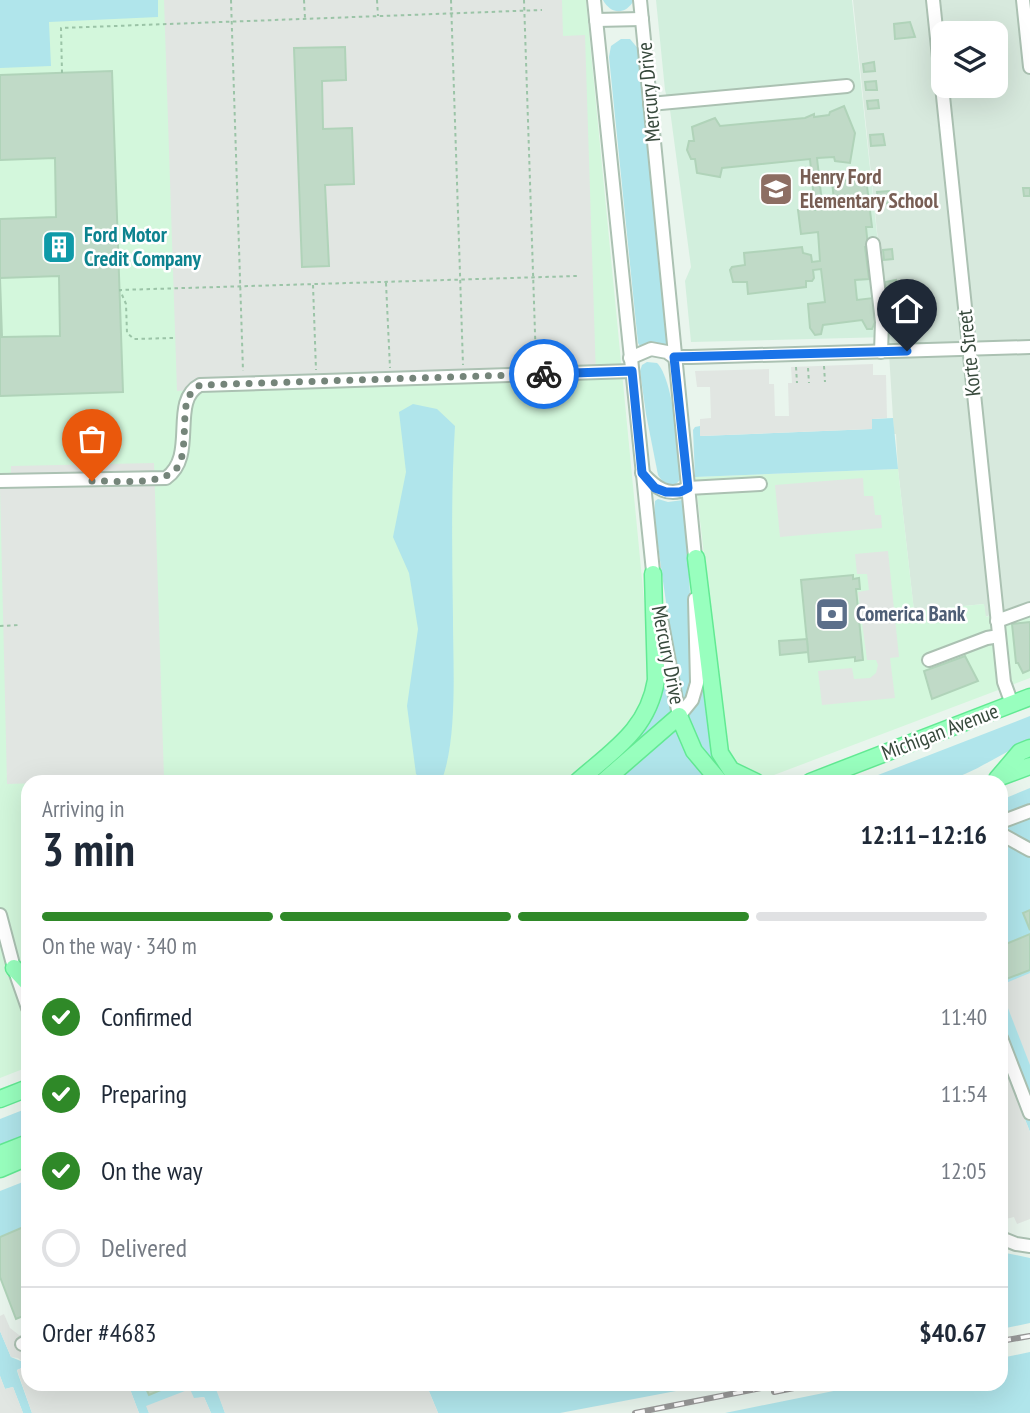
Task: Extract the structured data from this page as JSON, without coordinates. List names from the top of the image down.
{
  "streets": {
    "main road": ["Michigan Avenue"],
    "street": ["Mercury Drive", "Korte Street"]
  },
  "crossings": [
    ["Korte Street", "Michigan Avenue"]
  ],
  "places": {
    "school or university": ["Henry Ford Elementary School"],
    "building": ["Ford Motor Credit Company"],
    "bank": ["Comerica Bank"]
  },
  "page": {
    "heading": ["3 min", "Arriving in", "12:11–12:16"],
    "panel": ["Order #4683", "$40.67"],
    "bar": "On the way · 340 m",
    "list": [
      ["Confirmed", "11:40"],
      ["Preparing", "11:54"],
      ["On the way", "12:05"],
      "Delivered"
    ]
  }
}
